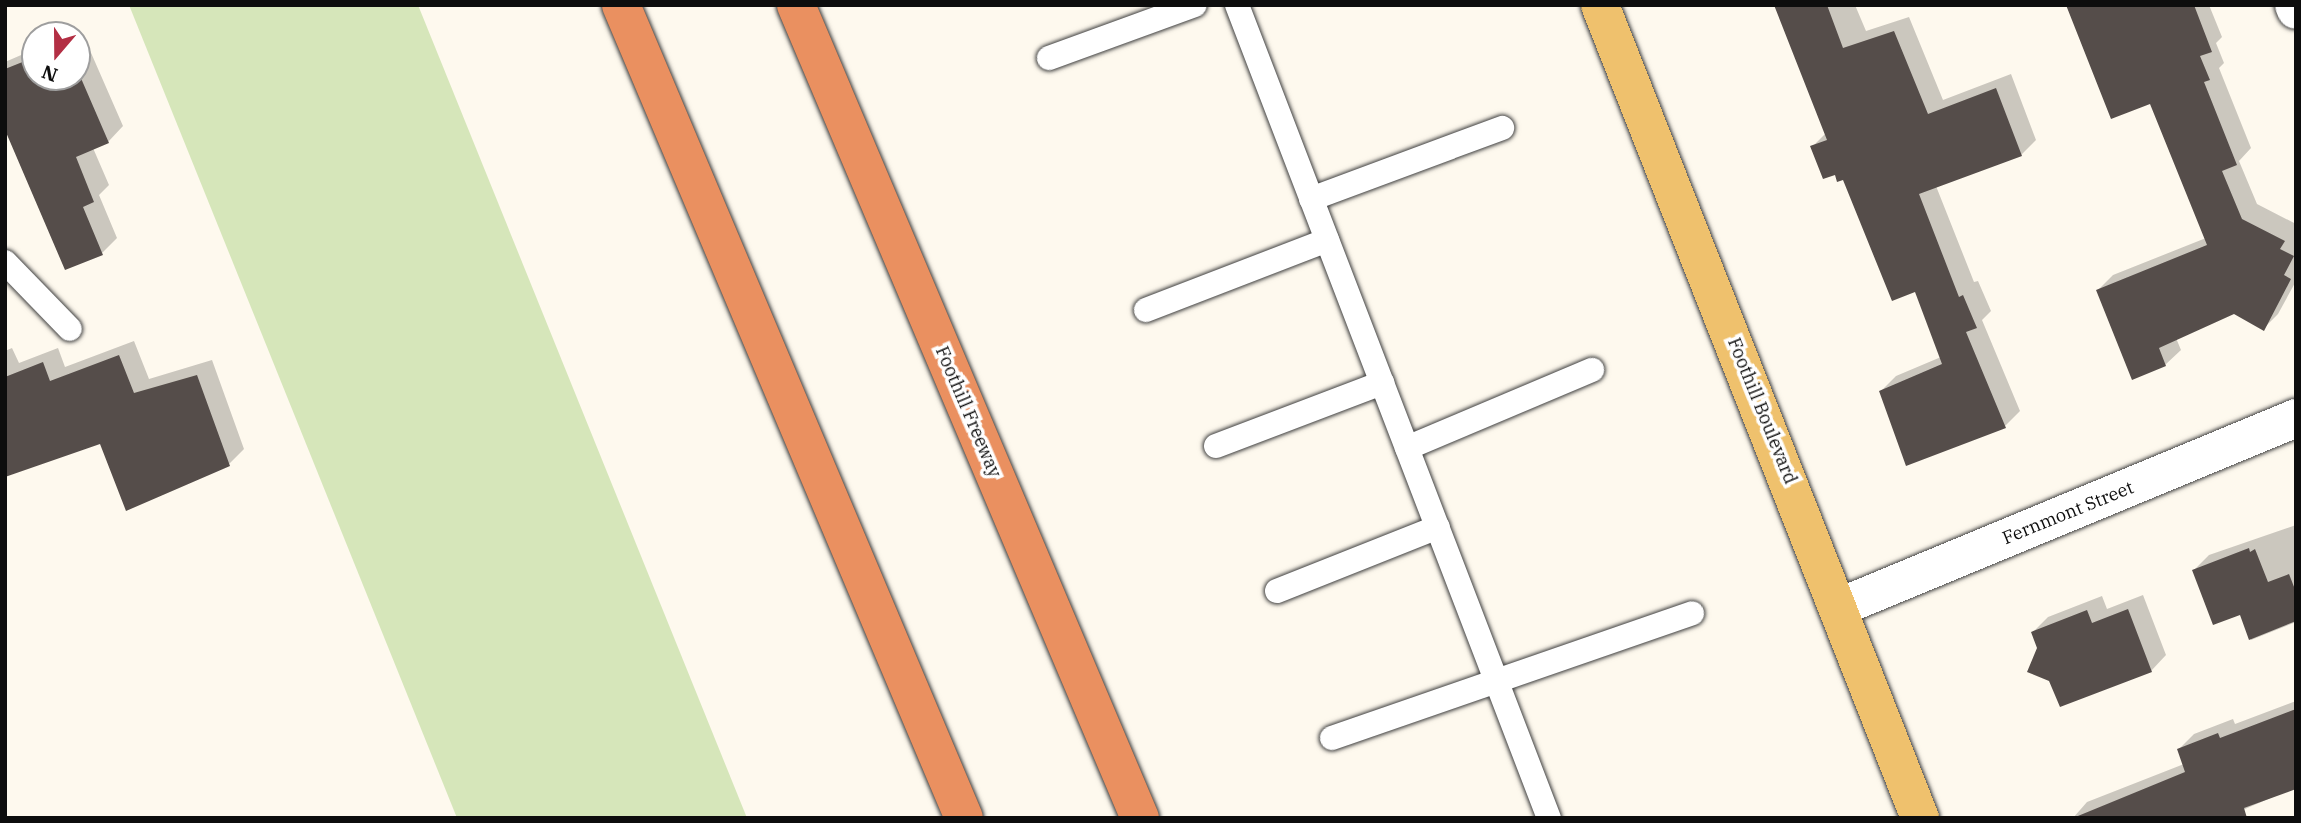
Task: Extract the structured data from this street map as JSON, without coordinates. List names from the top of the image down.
{
  "streets": {
    "highway": ["Foothill Freeway"],
    "main road": ["Foothill Boulevard"],
    "street": ["Fernmont Street"]
  },
  "crossings": [
    ["Foothill Boulevard", "Fernmont Street"]
  ],
  "north": "bottom"
}
